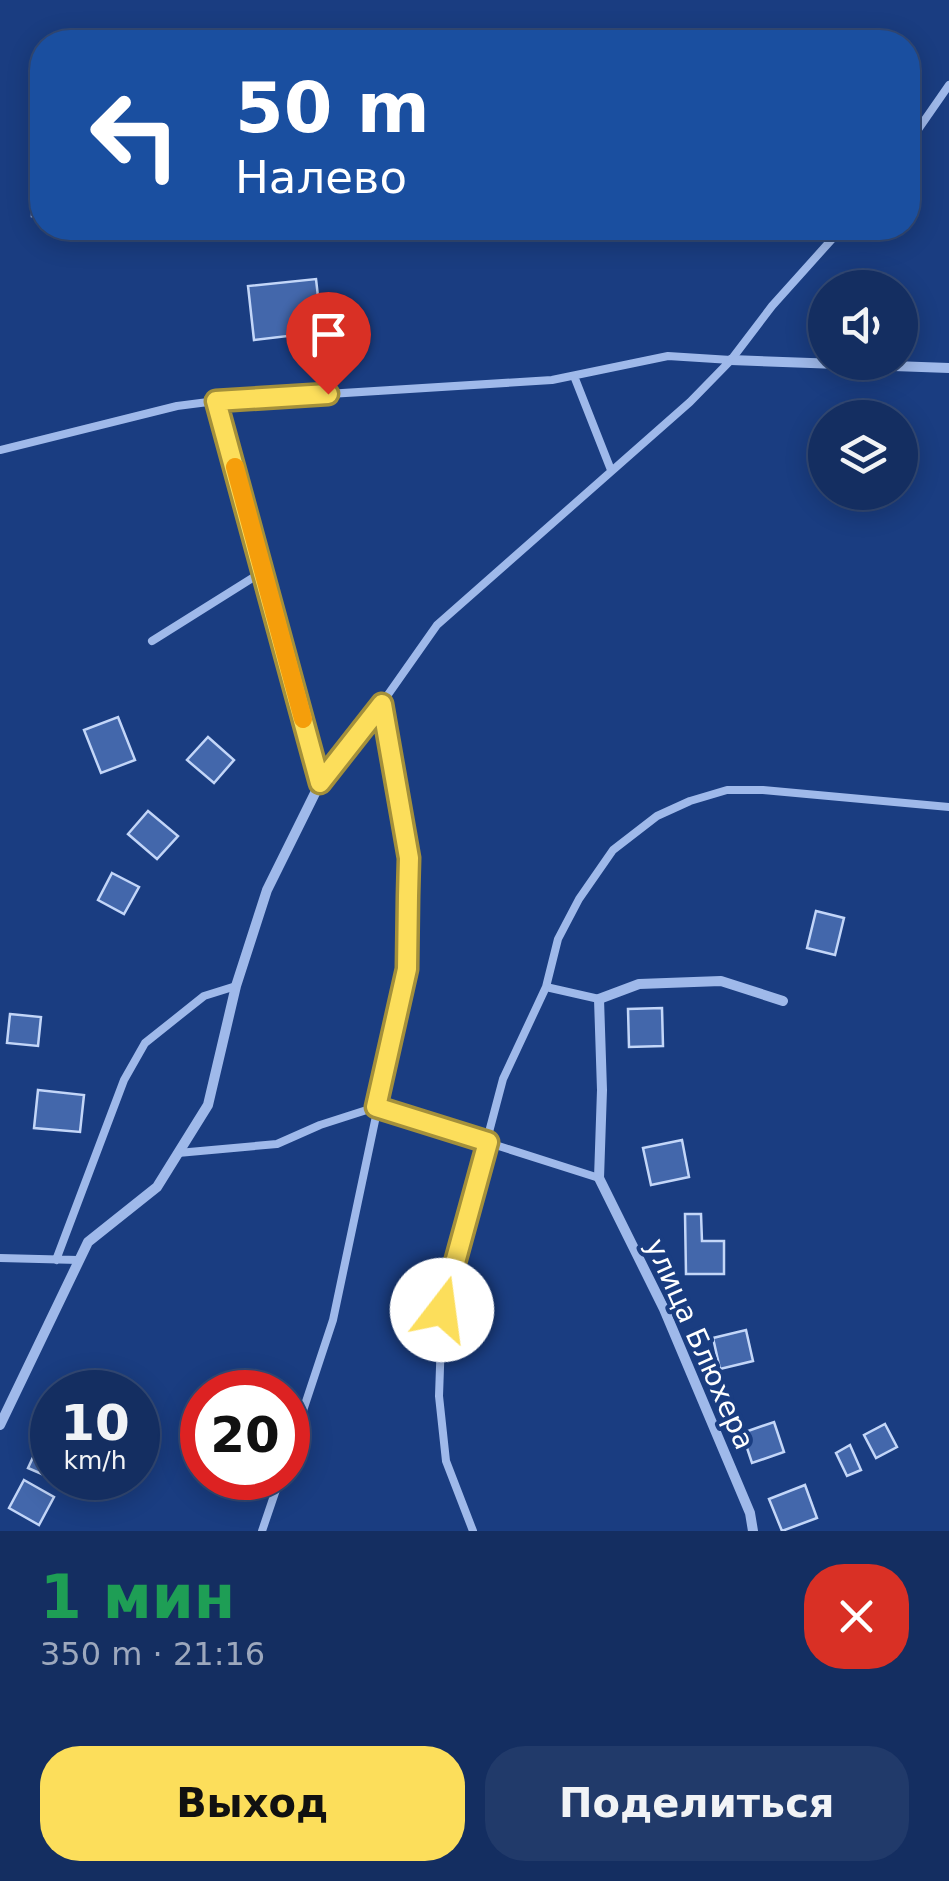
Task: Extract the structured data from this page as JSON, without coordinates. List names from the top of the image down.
{
  "streets": {
    "street": ["улица Блюхера"]
  },
  "page": {
    "turn": ["50 m", "Налево"],
    "speed": "10 km/h",
    "limit": "20",
    "heading": ["1 мин", "350 m · 21:16"],
    "buttons": ["Выход", "Поделиться"]
  }
}
